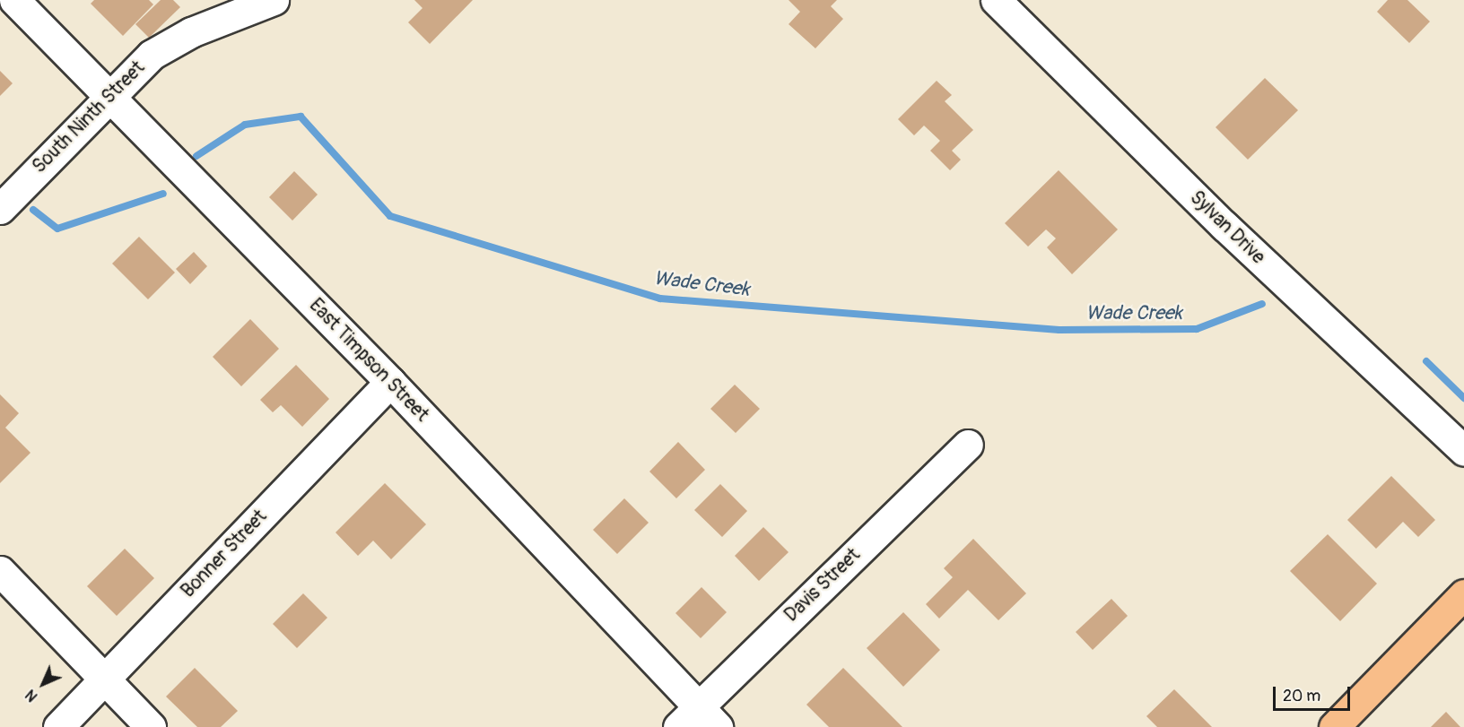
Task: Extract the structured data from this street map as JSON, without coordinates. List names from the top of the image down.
{
  "streets": {
    "street": [
      "South Ninth Street",
      "Sylvan Drive",
      "East Timpson Street",
      "Bonner Street",
      "Davis Street"
    ]
  },
  "crossings": [
    ["South Ninth Street", "East Timpson Street"],
    ["East Timpson Street", "Bonner Street"],
    ["East Timpson Street", "Davis Street"]
  ],
  "water": ["Wade Creek"],
  "scale_bar": "20 m",
  "north": "bottom left"
}
